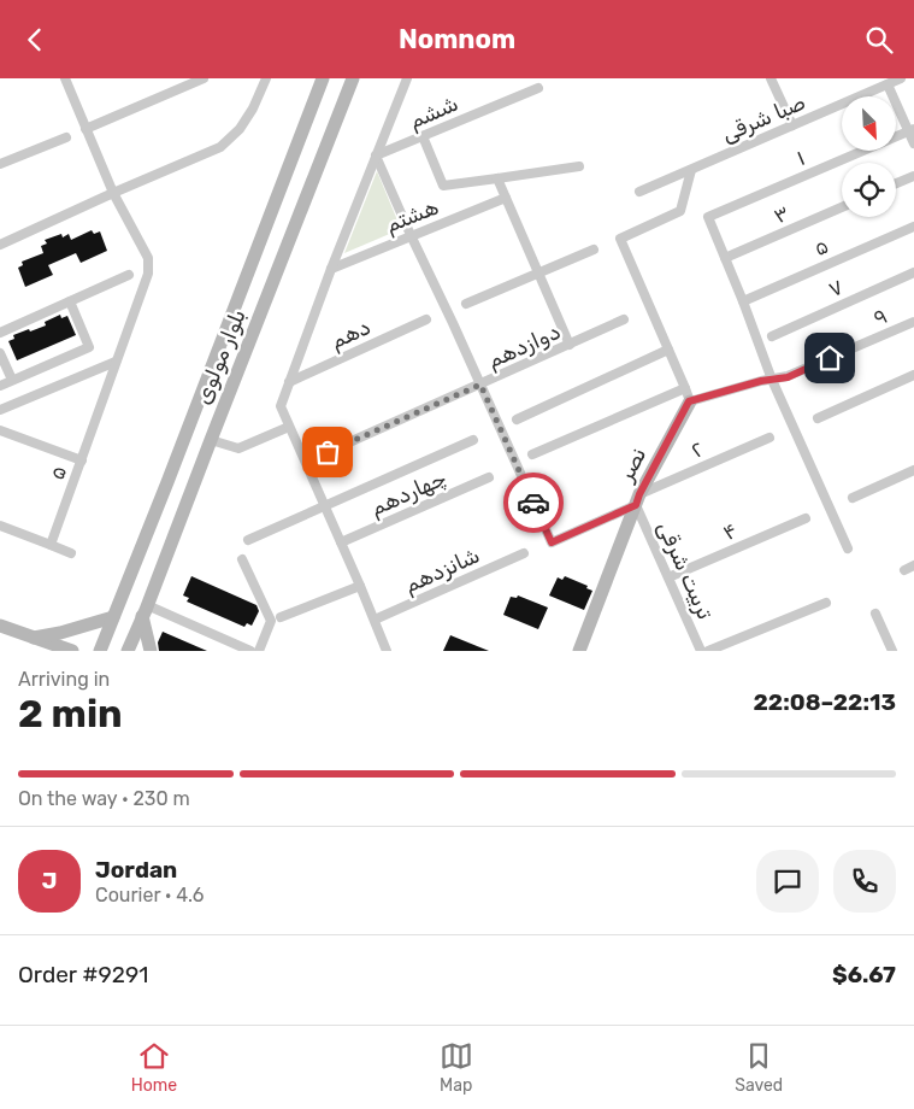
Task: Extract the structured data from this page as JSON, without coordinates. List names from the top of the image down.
{
  "streets": {
    "street": [
      "ششم",
      "صبا شرقی",
      "۱",
      "۳",
      "هشتم",
      "۵",
      "۷",
      "۹",
      "دهم",
      "دوازدهم",
      "بلوار مولوی",
      "۲",
      "نصر",
      "چهاردهم",
      "۴",
      "شانزدهم",
      "تربیت شرقی"
    ]
  },
  "crossings": [
    ["۱", "۳"],
    ["۹", "نصر"],
    ["دوازدهم", "۲"],
    ["۲", "نصر"],
    ["۲", "تربیت شرقی"],
    ["نصر", "تربیت شرقی"],
    ["۴", "تربیت شرقی"]
  ],
  "north": "bottom right",
  "page": {
    "header": "Nomnom",
    "heading": ["2 min", "Arriving in", "22:08–22:13"],
    "panel": [
      "Jordan",
      "Courier · 4.6",
      "Order #9291",
      "$6.67"
    ],
    "bar": "On the way · 230 m",
    "round": "J",
    "tabs": ["Home", "Map", "Saved"]
  }
}
